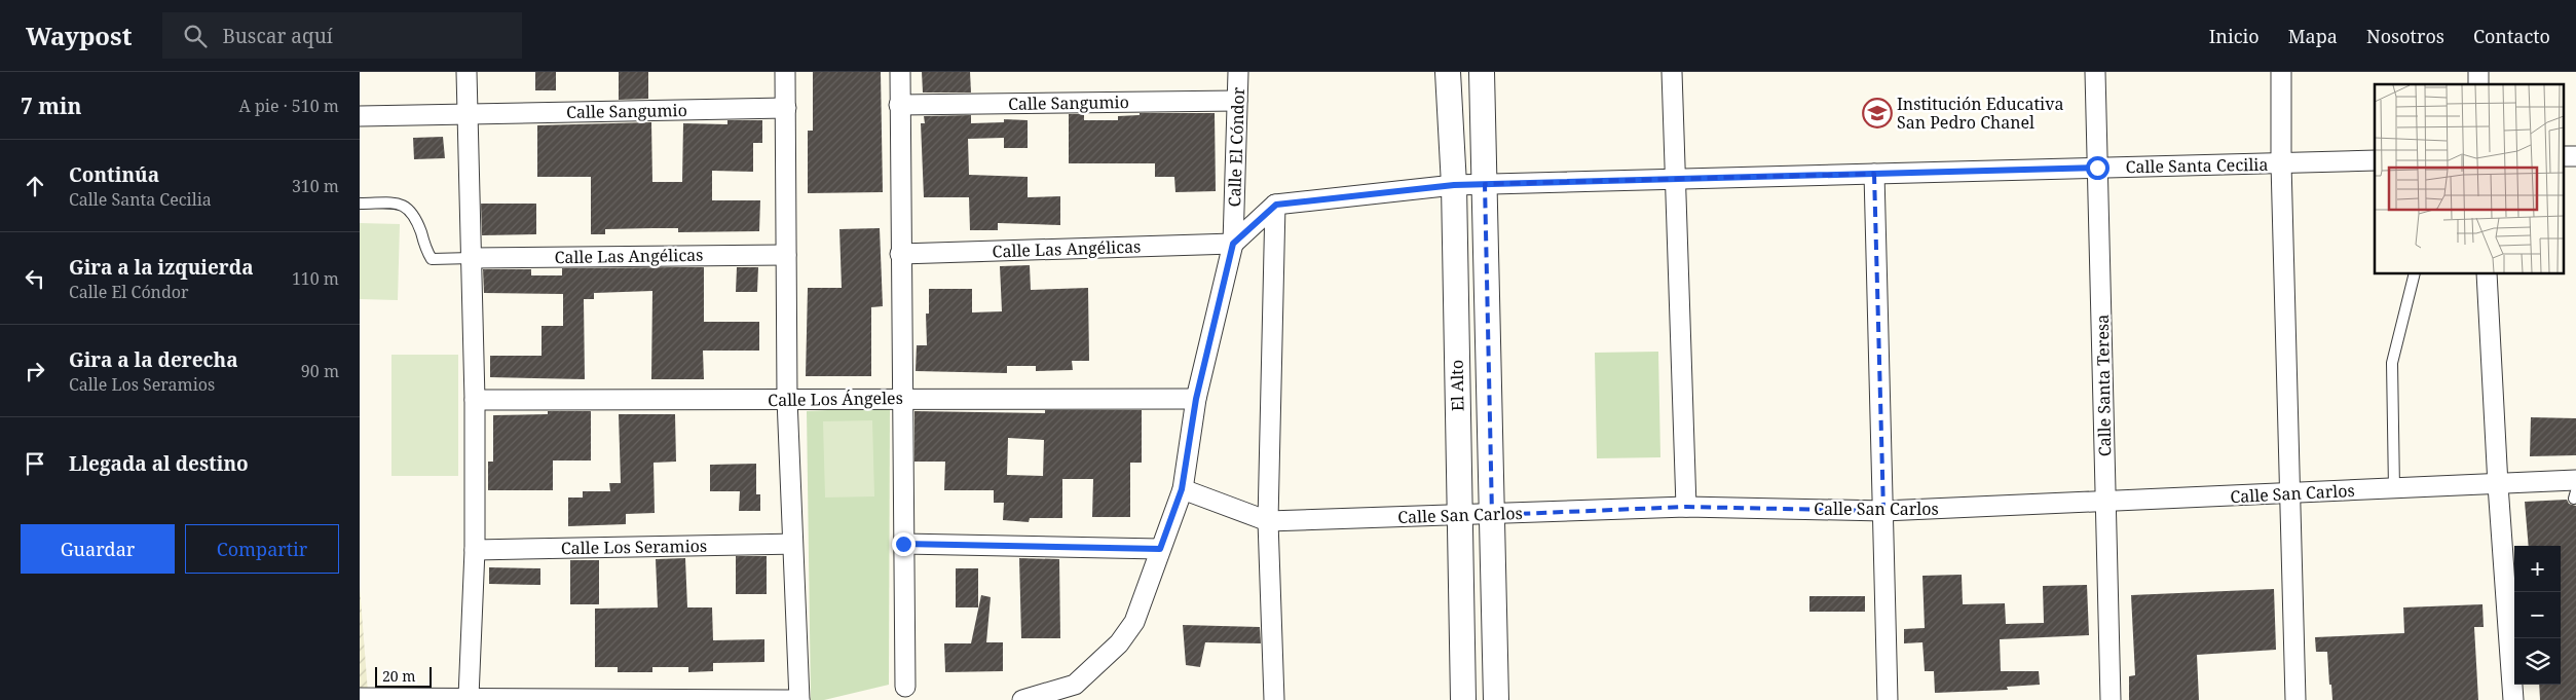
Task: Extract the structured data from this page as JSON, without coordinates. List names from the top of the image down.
{
  "streets": {
    "street": [
      "Calle Sangumio",
      "Calle El Cóndor",
      "Calle Santa Cecilia",
      "Calle Las Angélicas",
      "El Alto",
      "Calle Santa Teresa",
      "Calle Los Ángeles",
      "Calle San Carlos",
      "Calle Los Seramios"
    ]
  },
  "crossings": [
    ["Calle Sangumio", "Calle El Cóndor"],
    ["Calle El Cóndor", "Calle Las Angélicas"],
    ["Calle El Cóndor", "Calle Los Ángeles"],
    ["Calle El Cóndor", "Calle San Carlos"],
    ["Calle Santa Cecilia", "El Alto"],
    ["Calle Santa Cecilia", "Calle Santa Teresa"],
    ["El Alto", "Calle San Carlos"],
    ["Calle Santa Teresa", "Calle San Carlos"]
  ],
  "places": {
    "school or university": ["Institución Educativa San Pedro Chanel"]
  },
  "scale_bar": "20 m",
  "page": {
    "header": "Waypost",
    "search": "Buscar aquí",
    "nav": [
      "Inicio",
      "Mapa",
      "Nosotros",
      "Contacto"
    ],
    "heading": ["7 min", "A pie · 510 m"],
    "list": [
      ["Continúa", "Calle Santa Cecilia", "310 m"],
      ["Gira a la izquierda", "Calle El Cóndor", "110 m"],
      ["Gira a la derecha", "Calle Los Seramios", "90 m"],
      "Llegada al destino"
    ],
    "buttons": ["Guardar", "Compartir"],
    "map_buttons": ["+", "−"],
    "scale": "20 m"
  }
}
